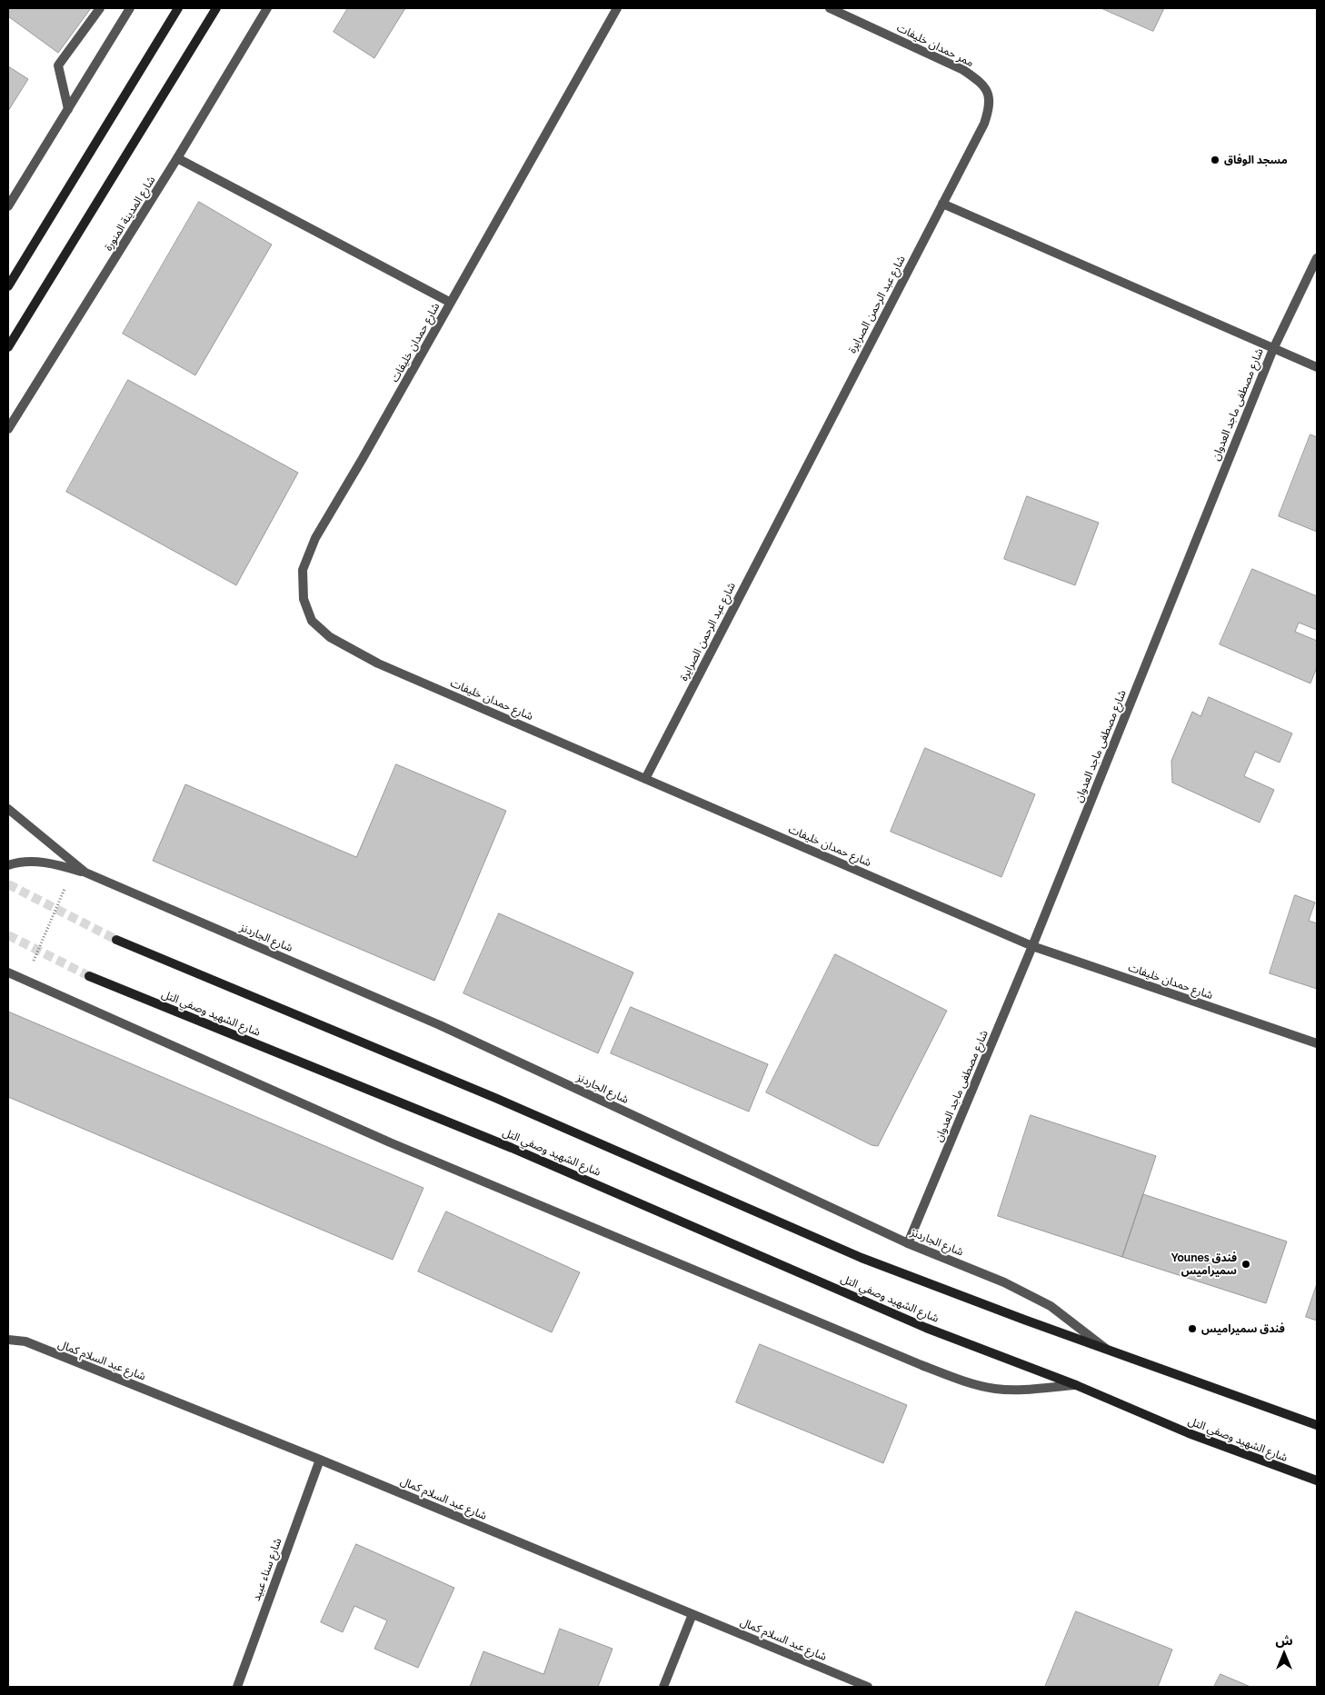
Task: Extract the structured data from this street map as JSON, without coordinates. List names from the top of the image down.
{
  "streets": {
    "main road": ["شارع الشهيد وصفي التل"],
    "street": [
      "ممر حمدان خليفات",
      "شارع المدينة المنورة",
      "شارع عبد الرحمن الصرايرة",
      "شارع حمدان خليفات",
      "شارع مصطفى ماجد العدوان",
      "شارع الجاردنز",
      "شارع عبد السلام كمال",
      "شارع سناء عبيد"
    ]
  },
  "crossings": [
    ["ممر حمدان خليفات", "شارع عبد الرحمن الصرايرة"],
    ["شارع عبد الرحمن الصرايرة", "شارع حمدان خليفات"],
    ["شارع حمدان خليفات", "شارع مصطفى ماجد العدوان"],
    ["شارع مصطفى ماجد العدوان", "شارع الجاردنز"],
    ["شارع عبد السلام كمال", "شارع سناء عبيد"]
  ],
  "places": ["مسجد الوفاق", "Younes فندق سميراميس", "فندق سميراميس"],
  "north": "top"
}
